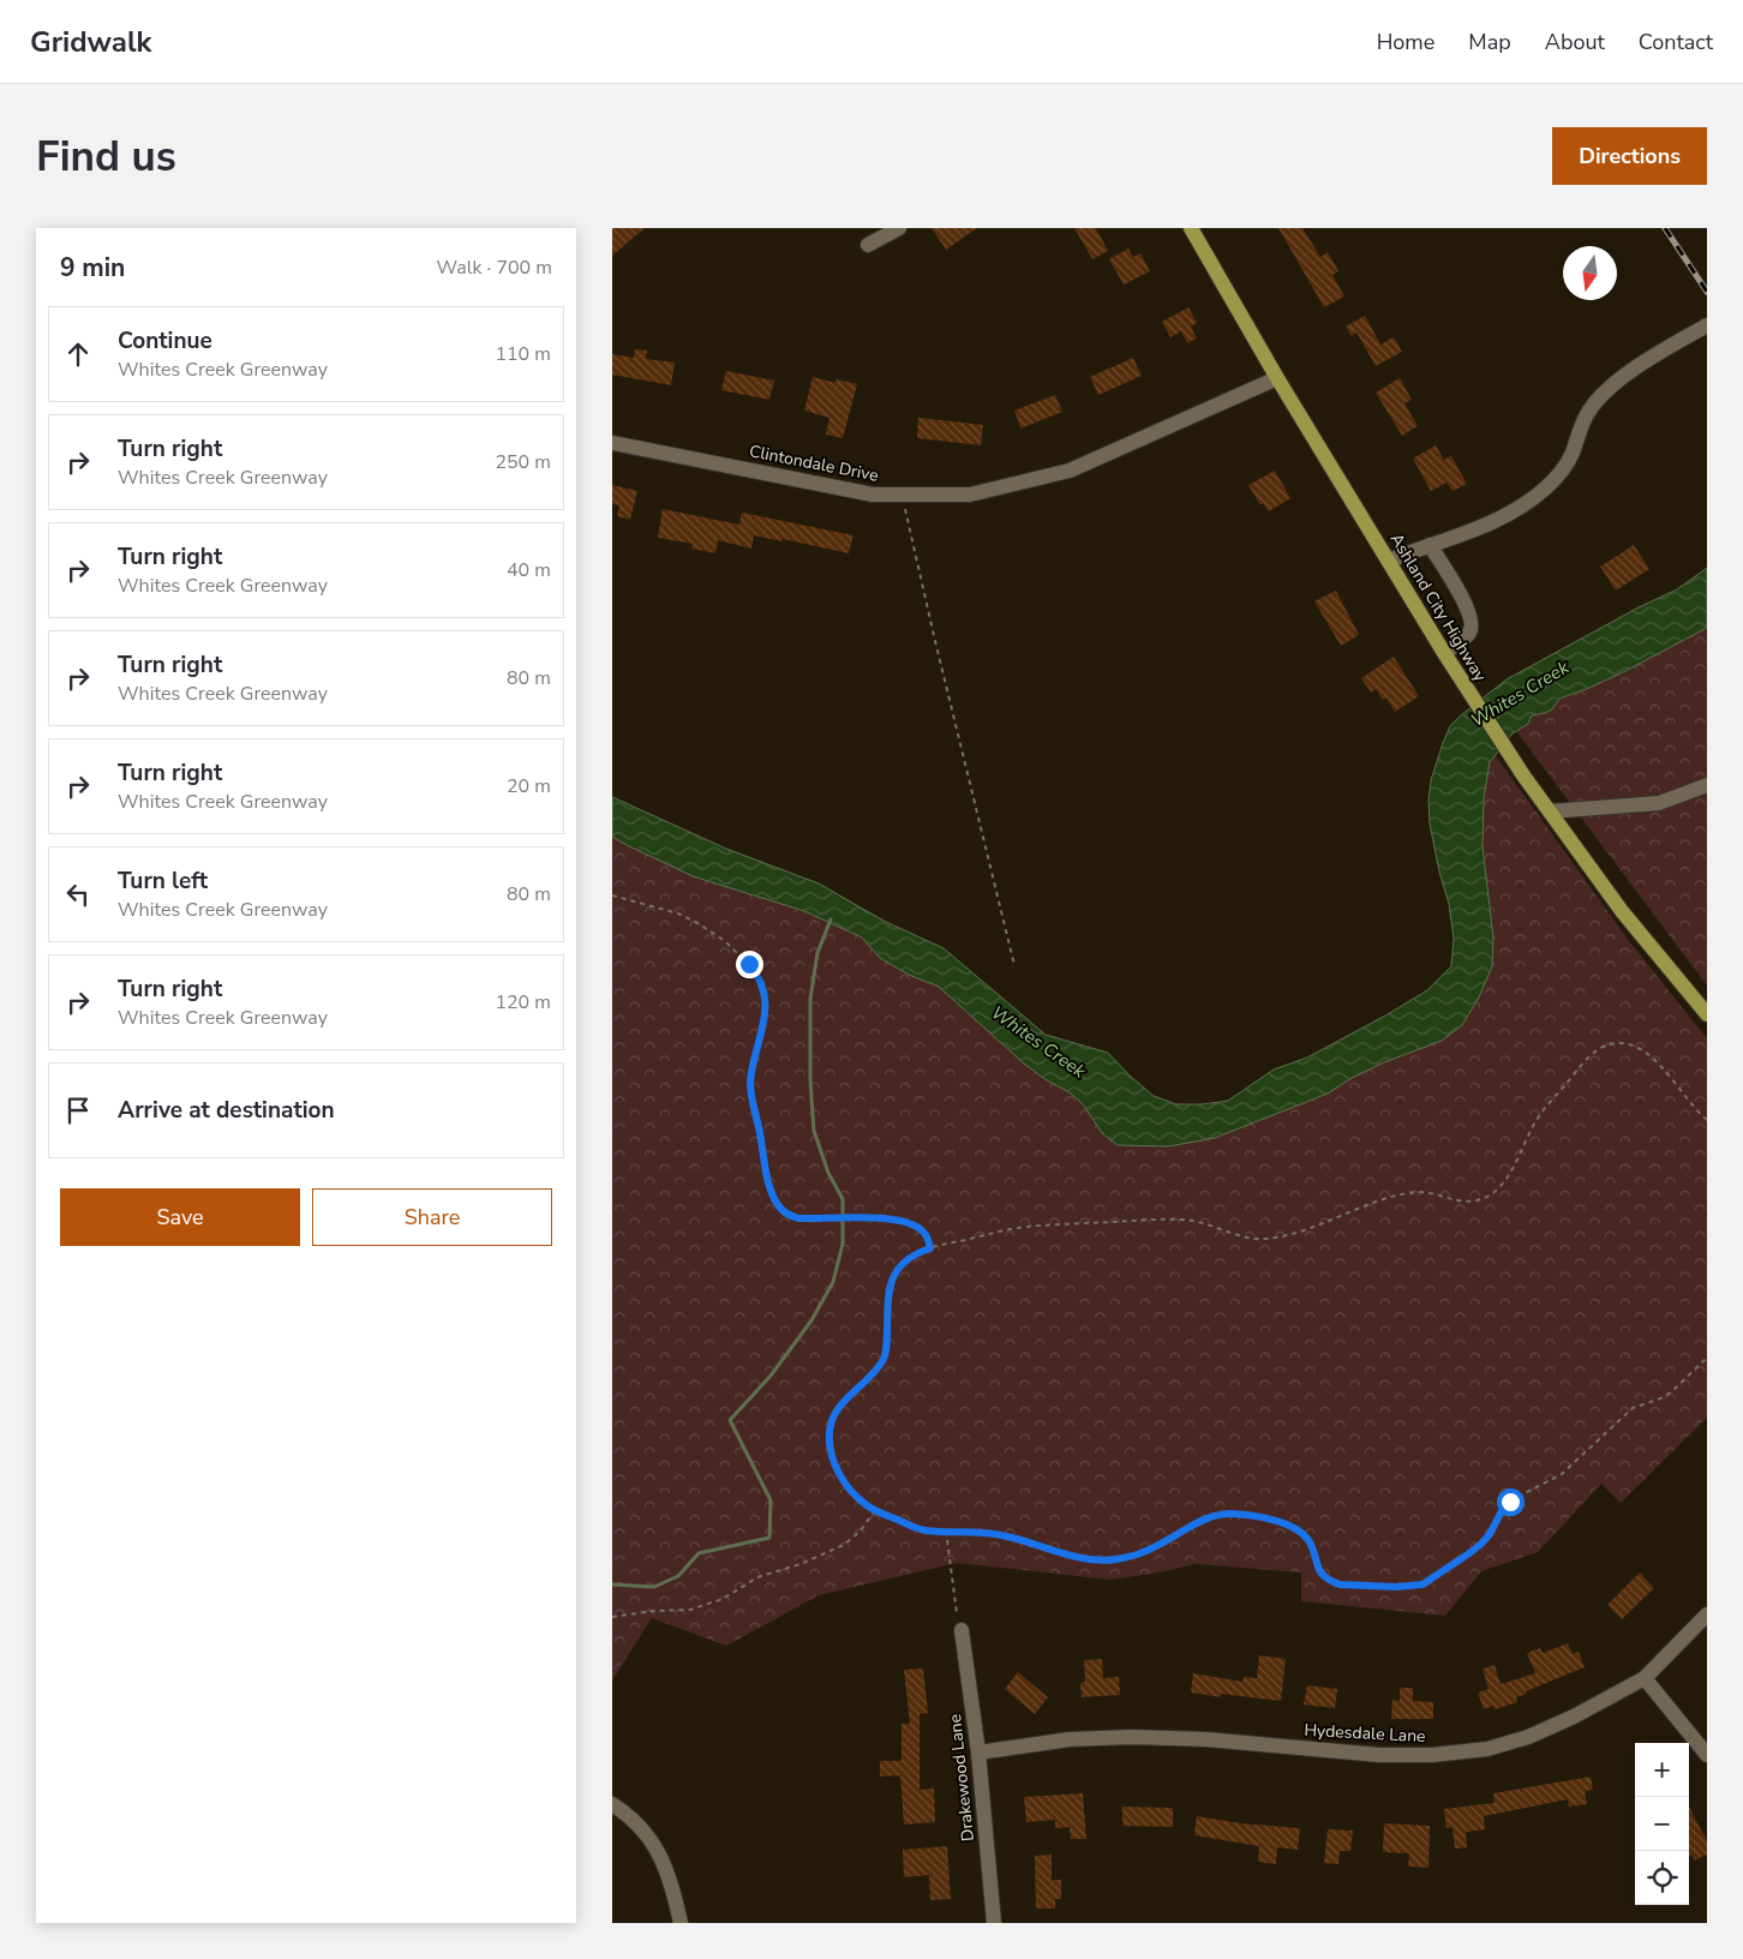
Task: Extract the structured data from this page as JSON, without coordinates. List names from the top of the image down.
{
  "streets": {
    "main road": ["Ashland City Highway"],
    "street": ["Clintondale Drive", "Hydesdale Lane", "Drakewood Lane"]
  },
  "crossings": [
    ["Clintondale Drive", "Ashland City Highway"],
    ["Hydesdale Lane", "Drakewood Lane"]
  ],
  "water": ["Whites Creek"],
  "north": "bottom",
  "page": {
    "header": "Gridwalk",
    "nav": [
      "Home",
      "Map",
      "About",
      "Contact"
    ],
    "buttons": [
      "Directions",
      ["Save", "Share"]
    ],
    "title": "Find us",
    "heading": ["9 min", "Walk · 700 m"],
    "list": [
      ["Continue", "Whites Creek Greenway", "110 m"],
      ["Turn right", "Whites Creek Greenway", "250 m"],
      ["Turn right", "Whites Creek Greenway", "40 m"],
      ["Turn right", "Whites Creek Greenway", "80 m"],
      ["Turn right", "Whites Creek Greenway", "20 m"],
      ["Turn left", "Whites Creek Greenway", "80 m"],
      ["Turn right", "Whites Creek Greenway", "120 m"],
      "Arrive at destination"
    ],
    "map_buttons": ["+", "−"]
  }
}
